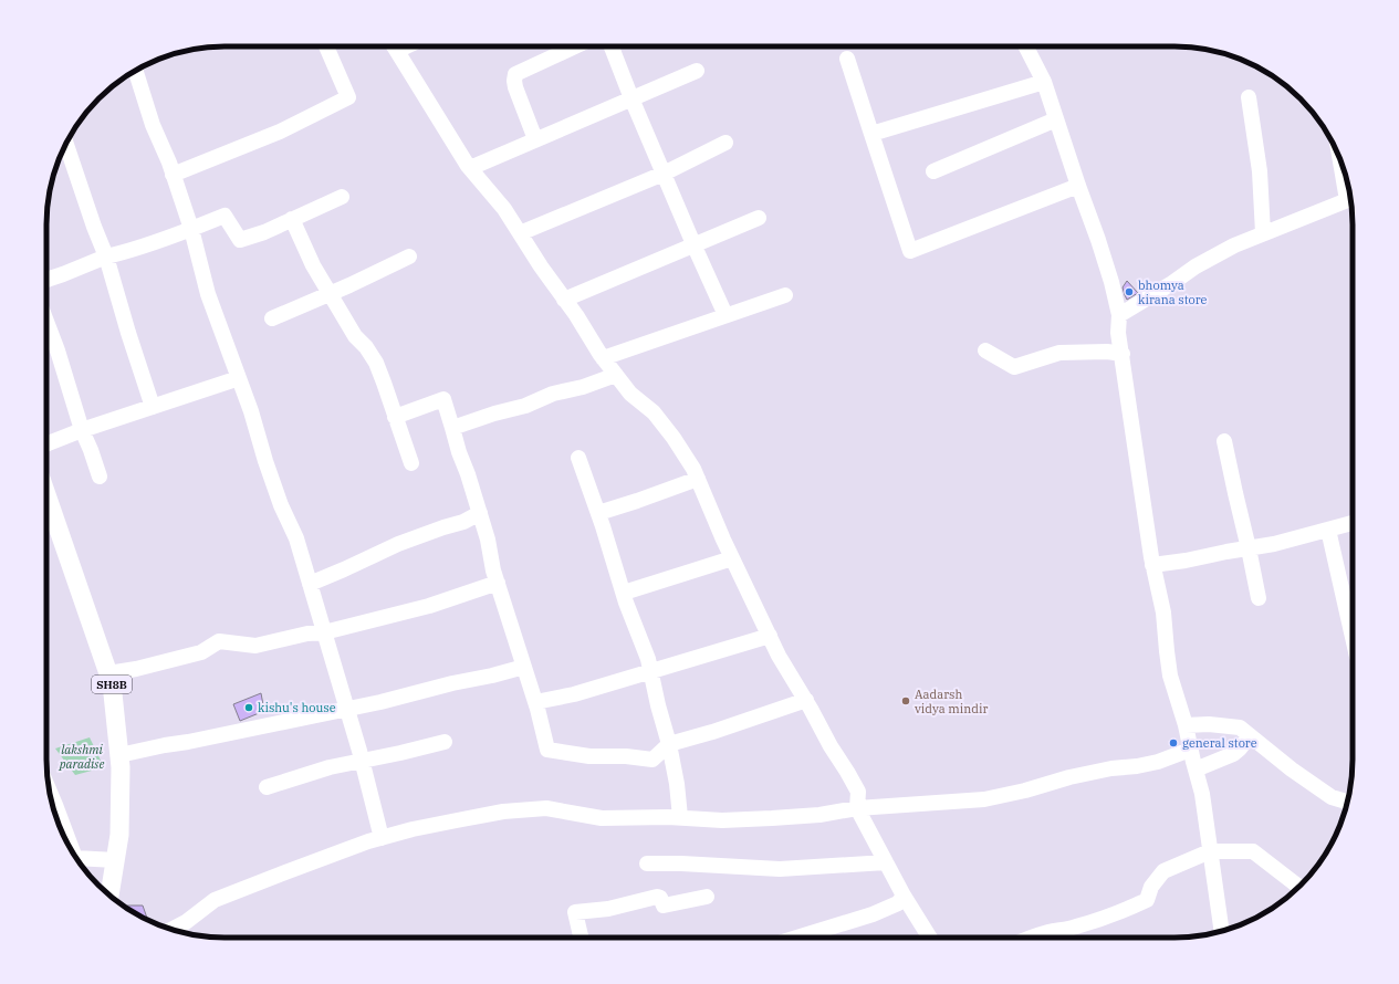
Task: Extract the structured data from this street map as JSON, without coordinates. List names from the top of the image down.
{
  "streets": {
    "main road": ["SH8B"]
  },
  "parks": ["lakshmi paradise"],
  "places": [
    "bhomya kirana store",
    "Aadarsh vidya mindir",
    "kishu's house",
    "general store"
  ]
}
